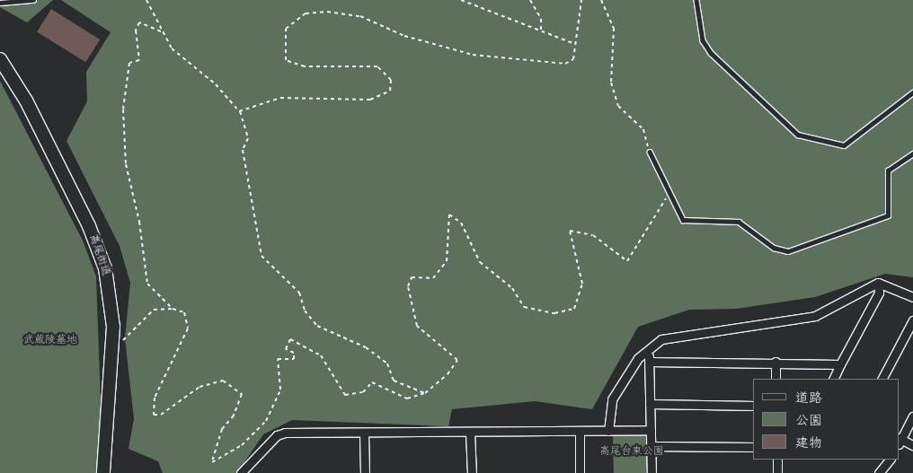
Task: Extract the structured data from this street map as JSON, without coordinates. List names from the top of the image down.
{
  "streets": {
    "main road": ["高尾街道"]
  },
  "parks": ["武蔵陵墓地", "高尾台東公園"],
  "legend": ["道路", "公園", "建物"]
}
